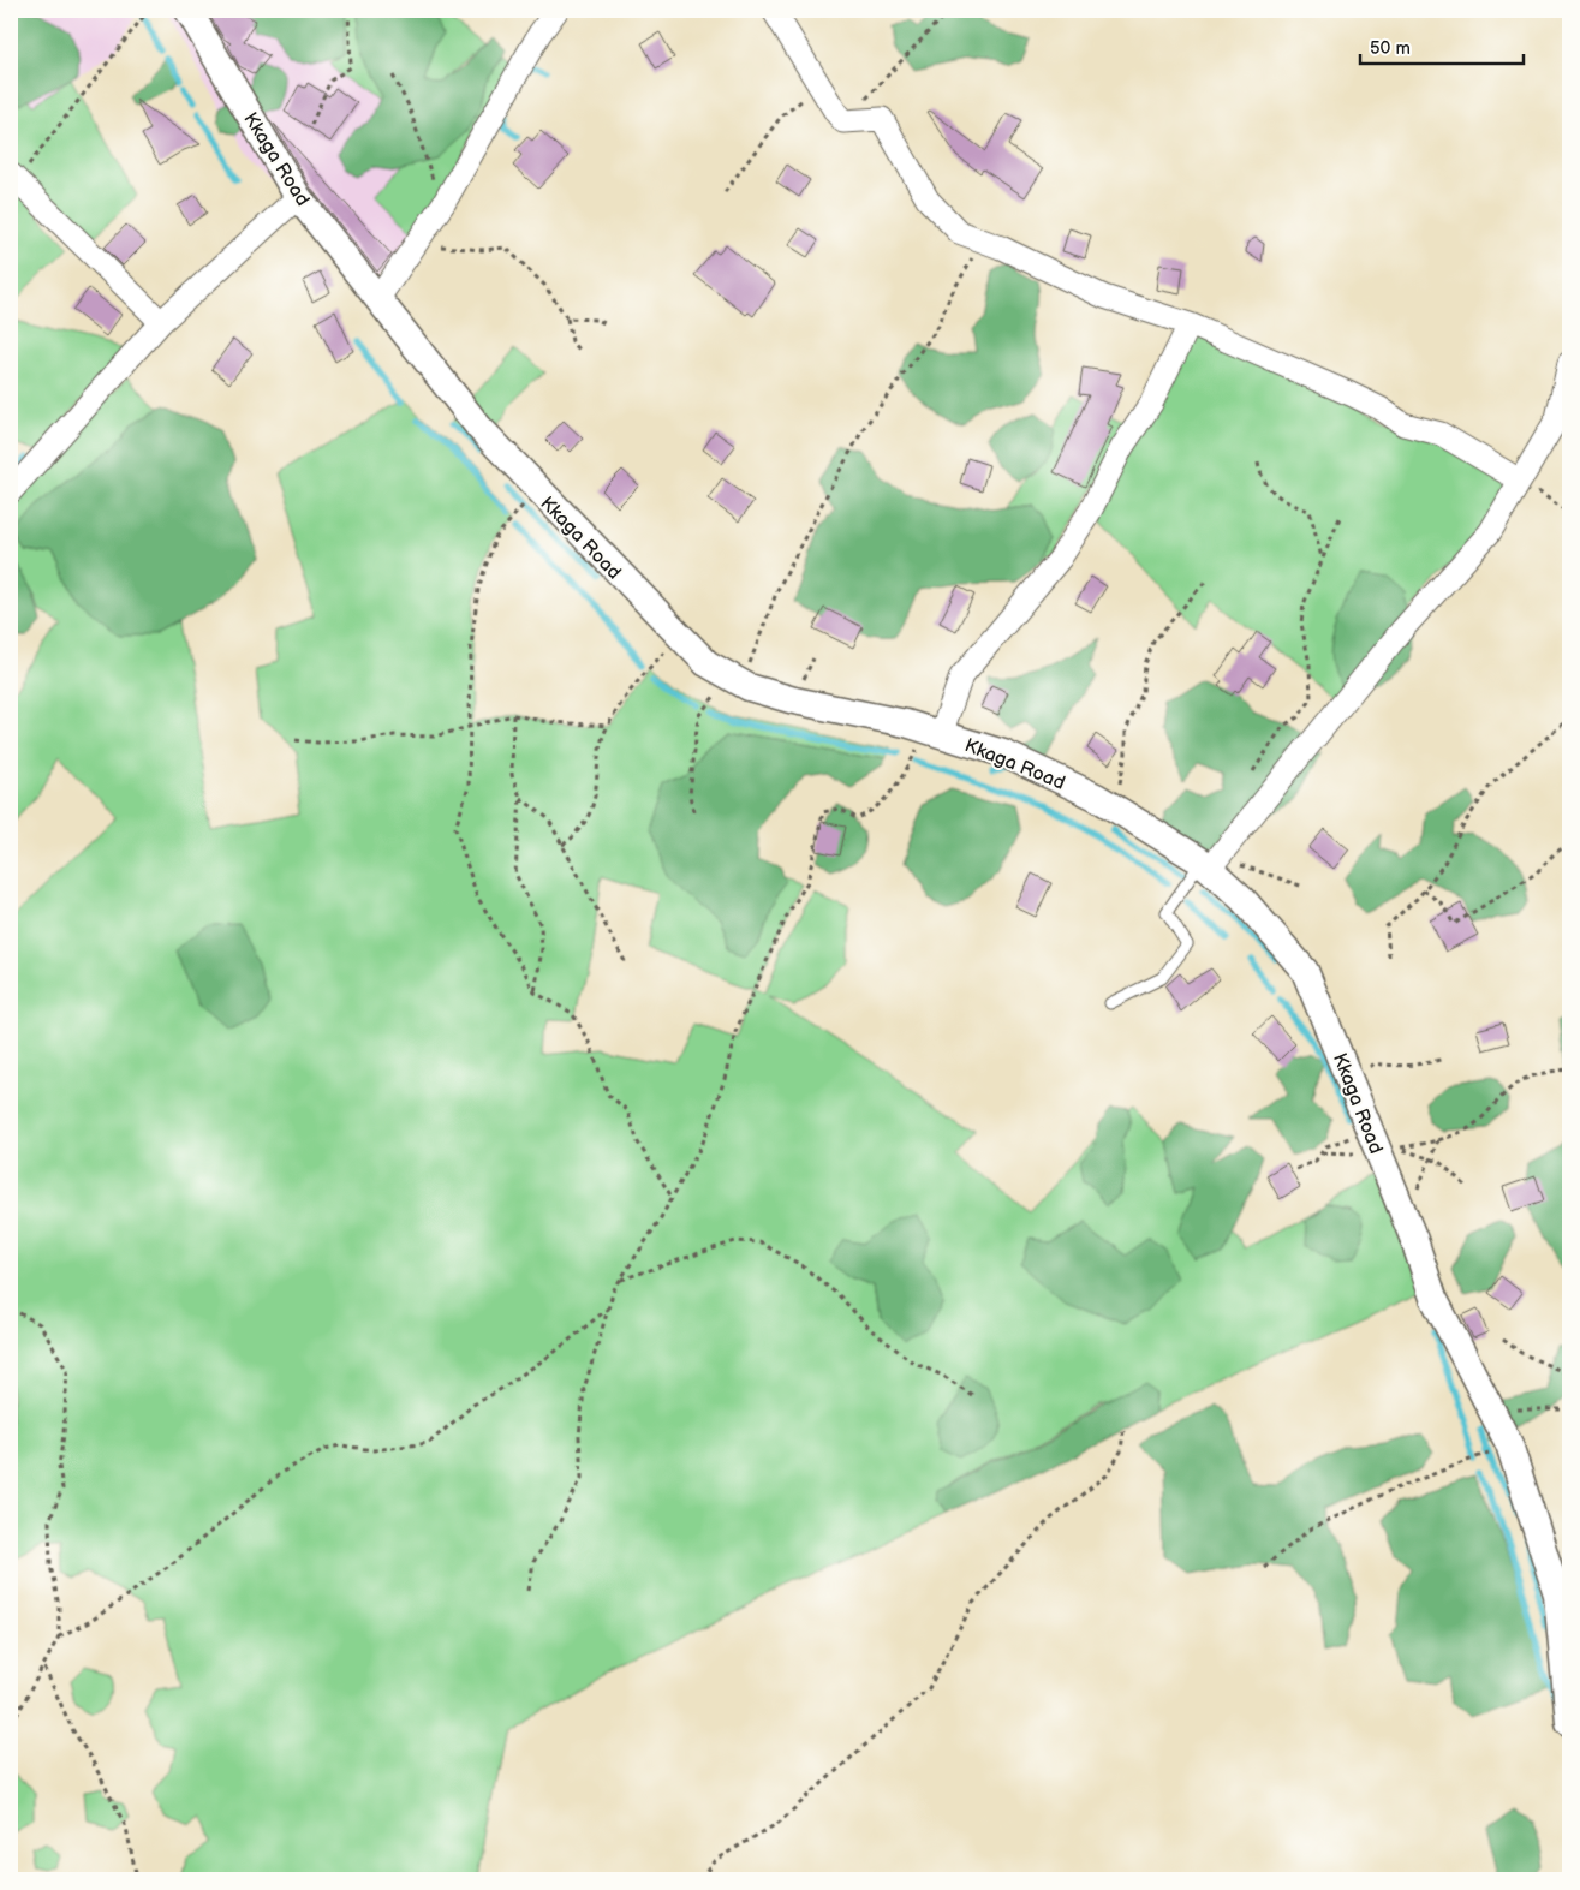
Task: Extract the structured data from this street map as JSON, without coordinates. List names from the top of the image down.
{
  "streets": {
    "street": ["Kkaga Road"]
  },
  "scale_bar": "50 m"
}
